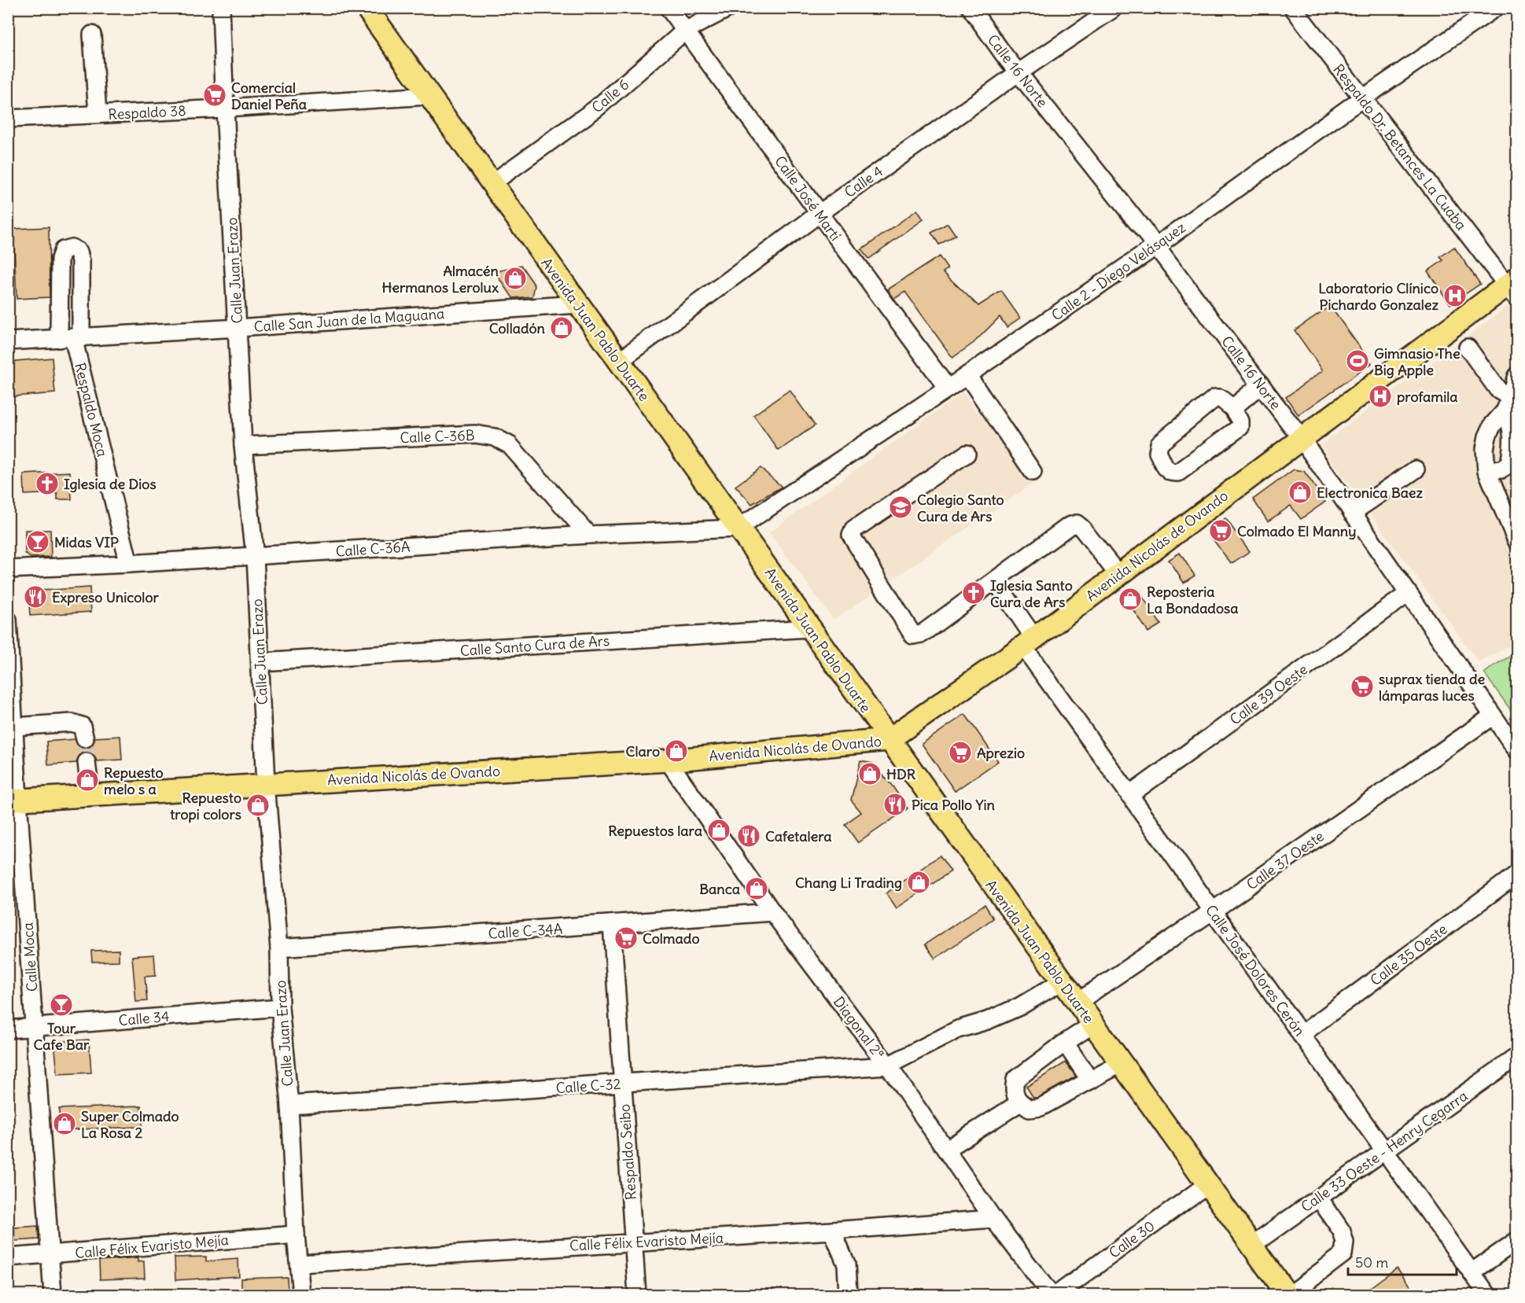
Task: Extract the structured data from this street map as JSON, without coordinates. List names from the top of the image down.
{
  "streets": {
    "main road": ["Avenida Juan Pablo Duarte", "Avenida Nicolás de Ovando"],
    "street": [
      "Calle 16 Norte",
      "Calle 6",
      "Respaldo 38",
      "Respaldo Dr. Betances La Cuaba",
      "Calle 4",
      "Calle José Martí",
      "Calle Juan Erazo",
      "Calle 2 - Diego Velásquez",
      "Calle San Juan de la Maguana",
      "Respaldo Moca",
      "Calle C-36B",
      "Calle C-36A",
      "Calle Santo Cura de Ars",
      "Calle 39 Oeste",
      "Calle 37 Oeste",
      "Calle C-34A",
      "Calle 35 Oeste",
      "Calle Moca",
      "Calle José Dolores Cerón",
      "Calle 34",
      "Diagonal 2ª",
      "Calle C-32",
      "Calle 33 Oeste - Henry Cegarra",
      "Respaldo Seibo",
      "Calle 30",
      "Calle Félix Evaristo Mejía"
    ]
  },
  "crossings": [
    ["Calle 16 Norte", "Calle 4"],
    ["Calle 16 Norte", "Calle 2 - Diego Velásquez"],
    ["Calle 16 Norte", "Avenida Nicolás de Ovando"],
    ["Calle 16 Norte", "Calle 39 Oeste"],
    ["Calle 16 Norte", "Calle 37 Oeste"],
    ["Calle 6", "Calle José Martí"],
    ["Calle 6", "Avenida Juan Pablo Duarte"],
    ["Respaldo 38", "Calle Juan Erazo"],
    ["Respaldo 38", "Avenida Juan Pablo Duarte"],
    ["Respaldo Dr. Betances La Cuaba", "Calle 2 - Diego Velásquez"],
    ["Respaldo Dr. Betances La Cuaba", "Avenida Nicolás de Ovando"],
    ["Calle 4", "Calle José Martí"],
    ["Calle 4", "Avenida Juan Pablo Duarte"],
    ["Calle José Martí", "Calle 2 - Diego Velásquez"],
    ["Calle Juan Erazo", "Calle San Juan de la Maguana"],
    ["Calle Juan Erazo", "Calle C-36B"],
    ["Calle Juan Erazo", "Avenida Nicolás de Ovando"],
    ["Calle Juan Erazo", "Calle C-36A"],
    ["Calle Juan Erazo", "Calle Santo Cura de Ars"],
    ["Calle Juan Erazo", "Calle C-34A"],
    ["Calle Juan Erazo", "Calle 34"],
    ["Calle Juan Erazo", "Calle C-32"],
    ["Calle Juan Erazo", "Calle Félix Evaristo Mejía"],
    ["Calle 2 - Diego Velásquez", "Avenida Juan Pablo Duarte"],
    ["Calle 2 - Diego Velásquez", "Calle C-36A"],
    ["Calle San Juan de la Maguana", "Avenida Juan Pablo Duarte"],
    ["Calle San Juan de la Maguana", "Respaldo Moca"],
    ["Avenida Juan Pablo Duarte", "Avenida Nicolás de Ovando"],
    ["Avenida Juan Pablo Duarte", "Calle C-36A"],
    ["Avenida Juan Pablo Duarte", "Calle Santo Cura de Ars"],
    ["Avenida Juan Pablo Duarte", "Calle 37 Oeste"],
    ["Avenida Juan Pablo Duarte", "Calle 33 Oeste - Henry Cegarra"],
    ["Avenida Juan Pablo Duarte", "Calle 30"],
    ["Respaldo Moca", "Calle C-36A"],
    ["Calle C-36B", "Calle C-36A"],
    ["Avenida Nicolás de Ovando", "Calle Moca"],
    ["Avenida Nicolás de Ovando", "Calle José Dolores Cerón"],
    ["Avenida Nicolás de Ovando", "Diagonal 2ª"],
    ["Calle 39 Oeste", "Calle José Dolores Cerón"],
    ["Calle 37 Oeste", "Calle José Dolores Cerón"],
    ["Calle C-34A", "Diagonal 2ª"],
    ["Calle C-34A", "Respaldo Seibo"],
    ["Calle 35 Oeste", "Calle José Dolores Cerón"],
    ["Calle Moca", "Calle 34"],
    ["Calle Moca", "Calle Félix Evaristo Mejía"],
    ["Calle José Dolores Cerón", "Calle 33 Oeste - Henry Cegarra"],
    ["Diagonal 2ª", "Calle C-32"],
    ["Diagonal 2ª", "Calle Félix Evaristo Mejía"],
    ["Calle C-32", "Respaldo Seibo"],
    ["Respaldo Seibo", "Calle Félix Evaristo Mejía"]
  ],
  "places": {
    "supermarket": [
      "Comercial Daniel Peña",
      "Colmado El Manny",
      "suprax tienda de lámparas luces",
      "Aprezio",
      "Colmado"
    ],
    "shop": [
      "Almacén Hermanos Lerolux",
      "Colladón",
      "Electronica Baez",
      "Reposteria La Bondadosa",
      "Claro",
      "HDR",
      "Repuesto melo s a",
      "Repuesto tropi colors",
      "Repuestos lara",
      "Chang Li Trading",
      "Banca",
      "Super Colmado La Rosa 2"
    ],
    "hospital": ["Laboratorio Clínico Pichardo Gonzalez", "profamila"],
    "sports": ["Gimnasio The Big Apple"],
    "church": ["Iglesia de Dios", "Iglesia Santo Cura de Ars"],
    "school or university": ["Colegio Santo Cura de Ars"],
    "bar": ["Midas VIP", "Tour Cafe Bar"],
    "restaurant": ["Expreso Unicolor", "Pica Pollo Yin", "Cafetalera"]
  },
  "scale_bar": "50 m"
}
